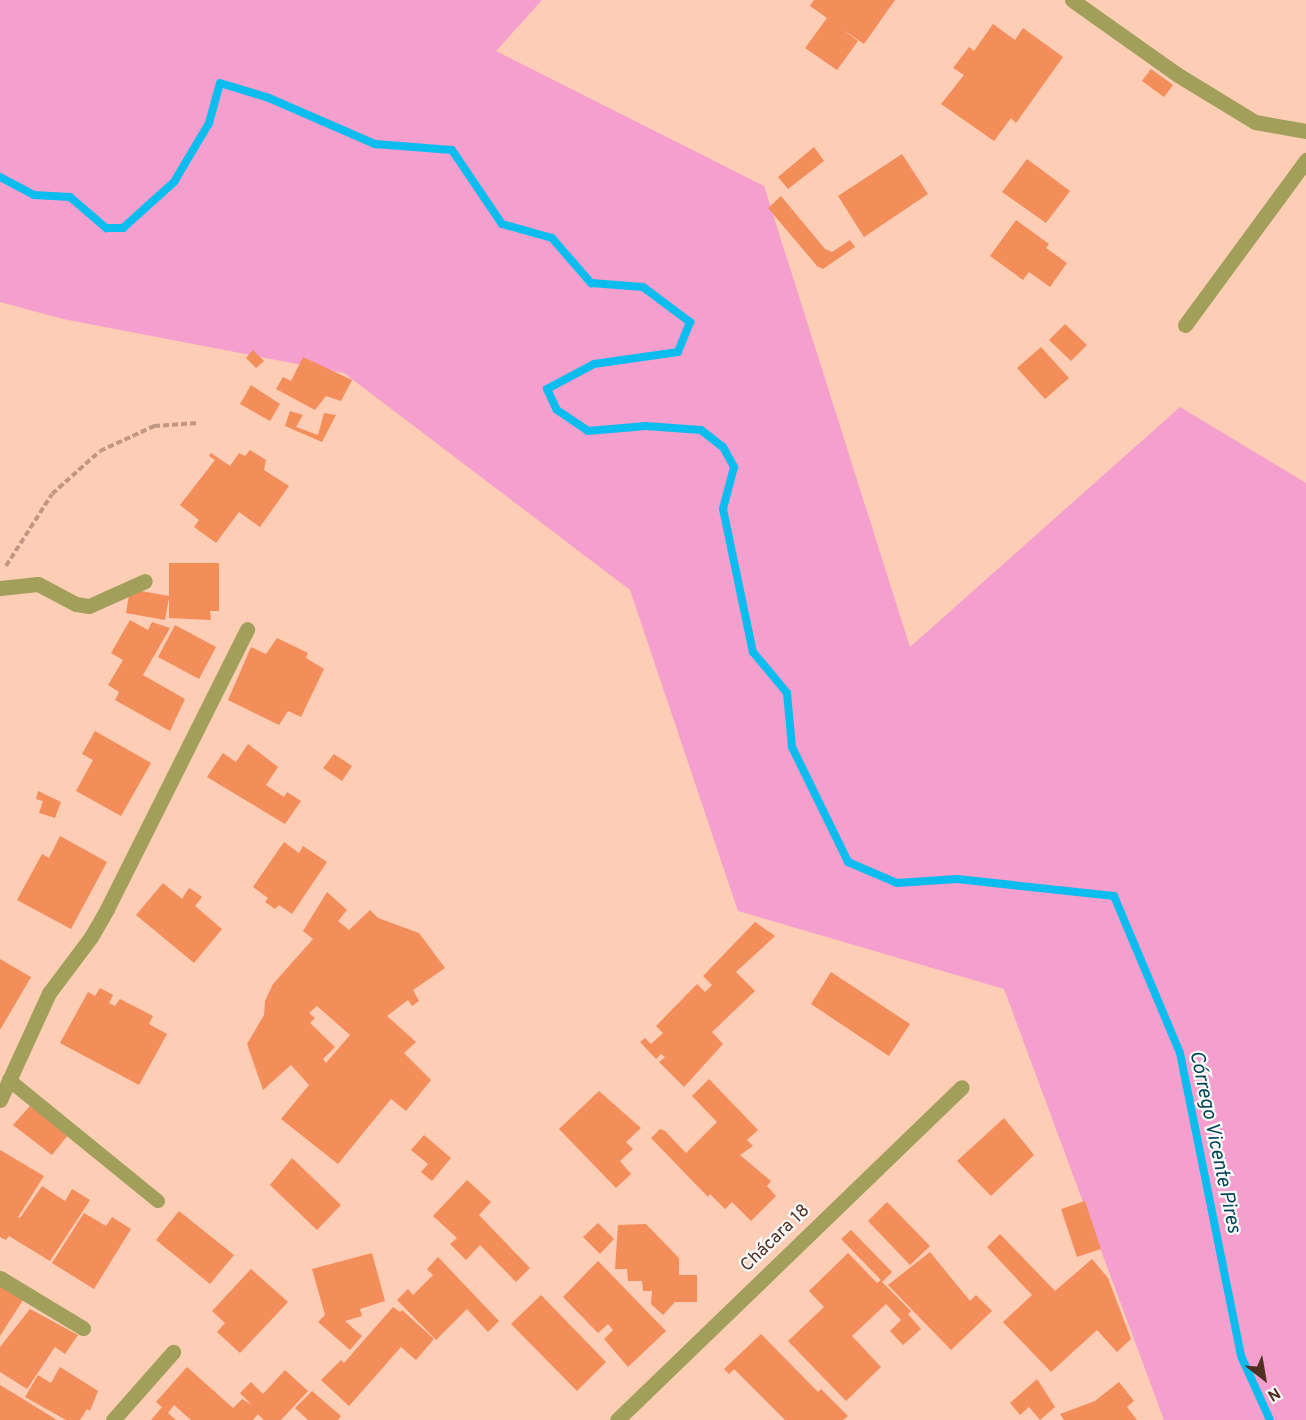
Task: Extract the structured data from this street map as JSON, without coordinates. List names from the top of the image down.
{
  "streets": {
    "street": ["Chácara 18"]
  },
  "water": ["Córrego Vicente Pires"],
  "north": "bottom right"
}
